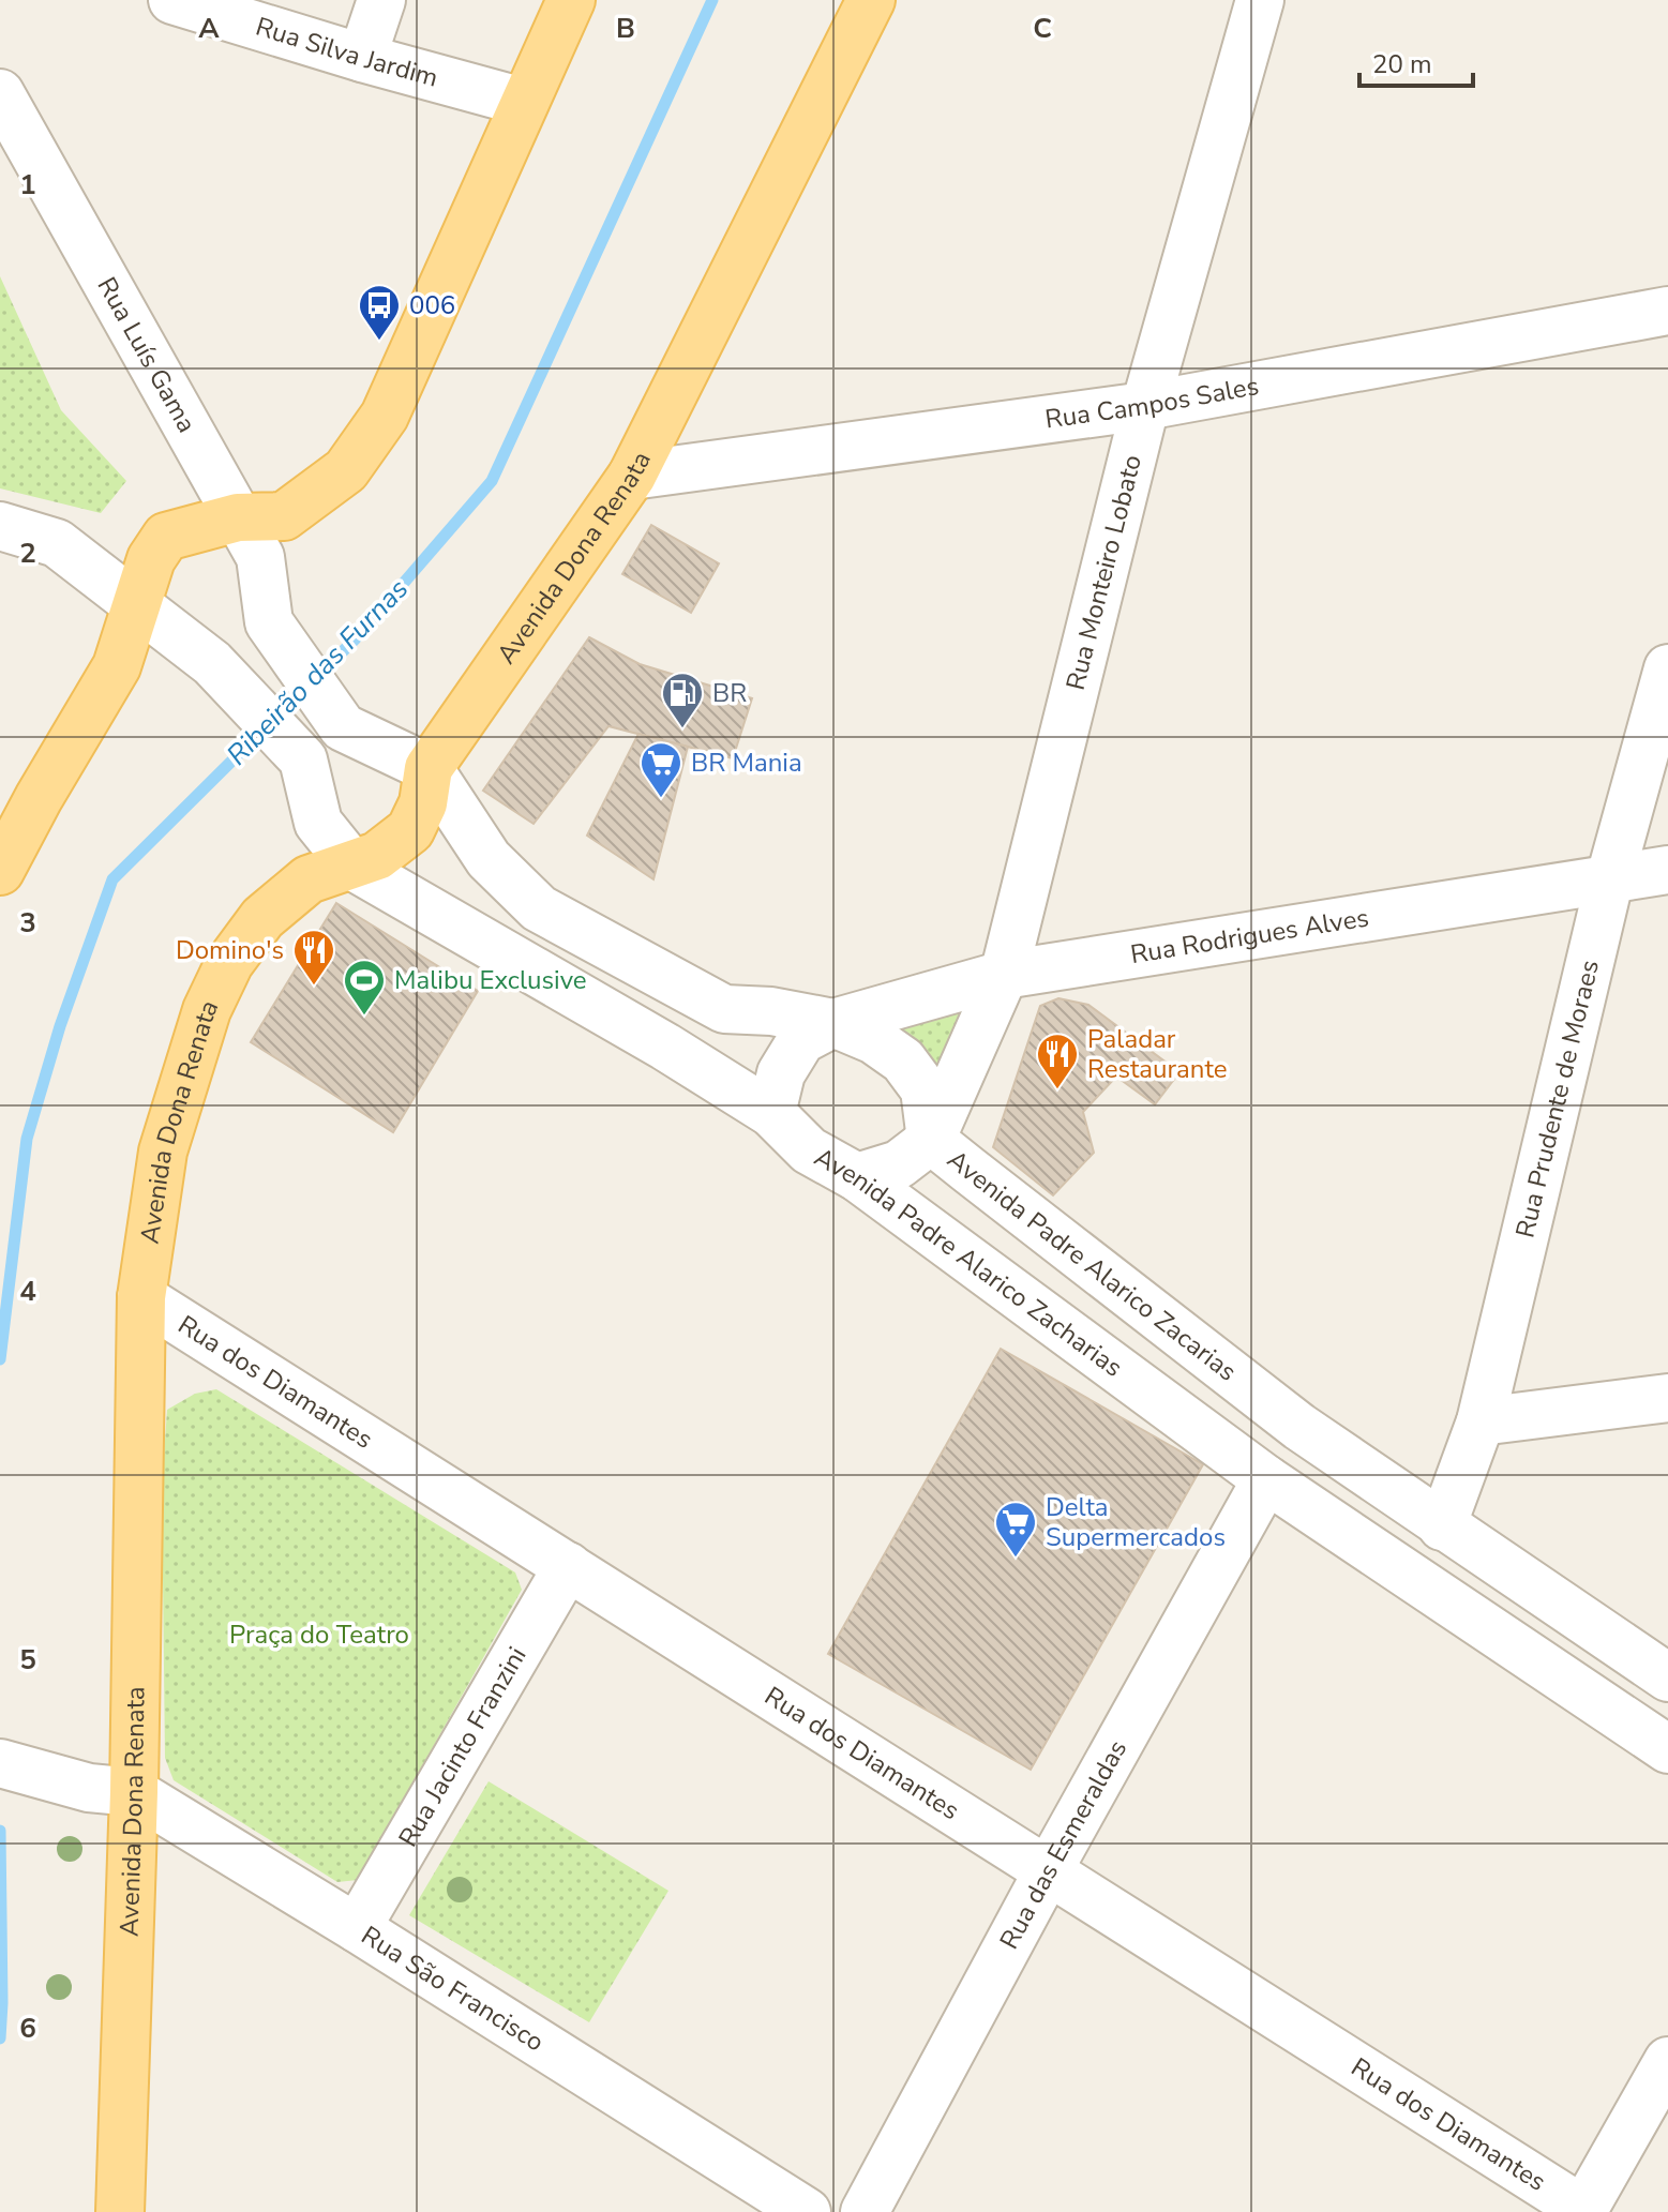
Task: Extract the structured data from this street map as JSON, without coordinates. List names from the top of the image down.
{
  "streets": {
    "main road": ["Avenida Dona Renata"],
    "street": [
      "Rua Silva Jardim",
      "Rua Luís Gama",
      "Rua Campos Sales",
      "Rua Monteiro Lobato",
      "Rua Rodrigues Alves",
      "Rua Prudente de Moraes",
      "Avenida Padre Alarico Zacharias",
      "Avenida Padre Alarico Zacarias",
      "Rua dos Diamantes",
      "Rua Jacinto Franzini",
      "Rua das Esmeraldas",
      "Rua São Francisco"
    ]
  },
  "crossings": [
    ["Rua Luís Gama", "Avenida Dona Renata"],
    ["Rua Luís Gama", "Avenida Padre Alarico Zacarias"],
    ["Rua Campos Sales", "Avenida Dona Renata"],
    ["Rua Campos Sales", "Rua Monteiro Lobato"],
    ["Avenida Dona Renata", "Avenida Padre Alarico Zacharias"],
    ["Avenida Dona Renata", "Avenida Padre Alarico Zacarias"],
    ["Avenida Dona Renata", "Rua dos Diamantes"],
    ["Avenida Dona Renata", "Rua São Francisco"],
    ["Rua Monteiro Lobato", "Rua Rodrigues Alves"],
    ["Rua Monteiro Lobato", "Avenida Padre Alarico Zacharias"],
    ["Rua Monteiro Lobato", "Avenida Padre Alarico Zacarias"],
    ["Rua Rodrigues Alves", "Rua Prudente de Moraes"],
    ["Rua Rodrigues Alves", "Avenida Padre Alarico Zacharias"],
    ["Rua Rodrigues Alves", "Avenida Padre Alarico Zacarias"],
    ["Rua Prudente de Moraes", "Avenida Padre Alarico Zacarias"],
    ["Avenida Padre Alarico Zacharias", "Avenida Padre Alarico Zacarias"],
    ["Avenida Padre Alarico Zacharias", "Rua das Esmeraldas"],
    ["Rua dos Diamantes", "Rua Jacinto Franzini"],
    ["Rua dos Diamantes", "Rua das Esmeraldas"],
    ["Rua Jacinto Franzini", "Rua São Francisco"]
  ],
  "water": ["Ribeirão das Furnas"],
  "parks": ["Praça do Teatro"],
  "places": {
    "bus stop": ["006"],
    "fuel station": ["BR"],
    "supermarket": ["BR Mania", "Delta Supermercados"],
    "restaurant": ["Domino's", "Paladar Restaurante"],
    "sports": ["Malibu Exclusive"]
  },
  "scale_bar": "20 m",
  "grid": {
    "columns": ["A", "B", "C"],
    "rows": [
      "1",
      "2",
      "3",
      "4",
      "5",
      "6"
    ]
  }
}
